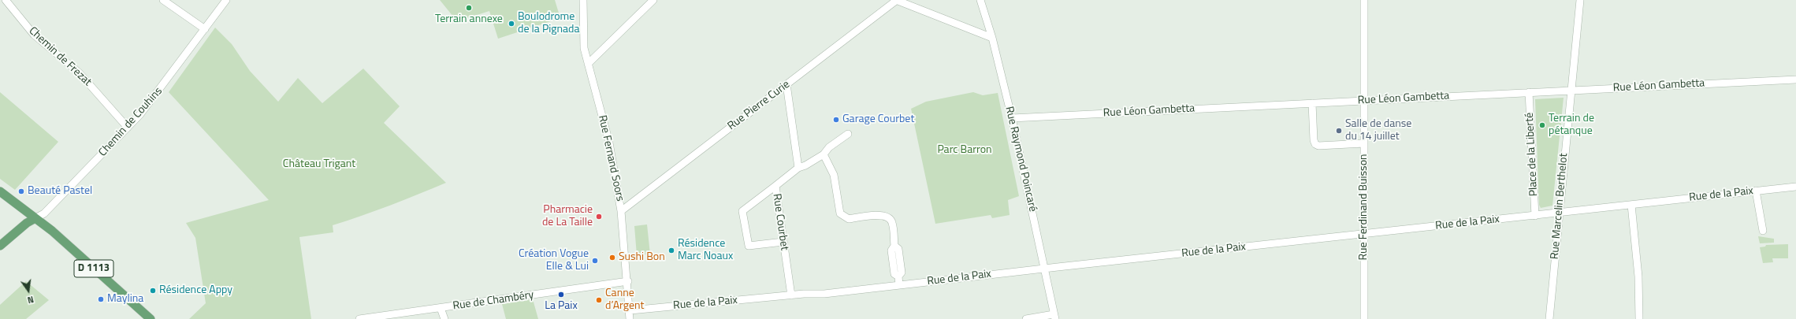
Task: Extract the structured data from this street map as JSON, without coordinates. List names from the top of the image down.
{
  "streets": {
    "main road": ["D 1113"],
    "street": [
      "Chemin de Frezat",
      "Rue Léon Gambetta",
      "Rue Pierre Curie",
      "Chemin de Couhins",
      "Place de la Liberté",
      "Rue Fernand Soors",
      "Rue Raymond Poincaré",
      "Rue de la Paix",
      "Rue Marcelin Berthelot",
      "Rue Ferdinand Buisson",
      "Rue Courbet",
      "Rue de Chambéry"
    ]
  },
  "crossings": [
    ["Chemin de Frezat", "Chemin de Couhins"],
    ["Rue Léon Gambetta", "Place de la Liberté"],
    ["Rue Léon Gambetta", "Rue Raymond Poincaré"],
    ["Rue Léon Gambetta", "Rue Marcelin Berthelot"],
    ["Rue Léon Gambetta", "Rue Ferdinand Buisson"],
    ["Rue Pierre Curie", "Rue Fernand Soors"],
    ["Chemin de Couhins", "D 1113"],
    ["Place de la Liberté", "Rue de la Paix"],
    ["Rue Fernand Soors", "Rue de la Paix"],
    ["Rue Fernand Soors", "Rue de Chambéry"],
    ["Rue Raymond Poincaré", "Rue de la Paix"],
    ["Rue de la Paix", "Rue Marcelin Berthelot"],
    ["Rue de la Paix", "Rue Ferdinand Buisson"],
    ["Rue de la Paix", "Rue Courbet"]
  ],
  "parks": ["Parc Barron", "Château Trigant"],
  "places": [
    "Terrain annexe",
    "Boulodrome de la Pignada",
    "Garage Courbet",
    "Terrain de pétanque",
    "Salle de danse du 14 juillet",
    "Beauté Pastel",
    "Pharmacie de La Taille",
    "Résidence Marc Noaux",
    "Sushi Bon",
    "Création Vogue Elle & Lui",
    "Résidence Appy",
    "La Paix",
    "Maylina",
    "Canne d’Argent"
  ],
  "north": "bottom"
}
